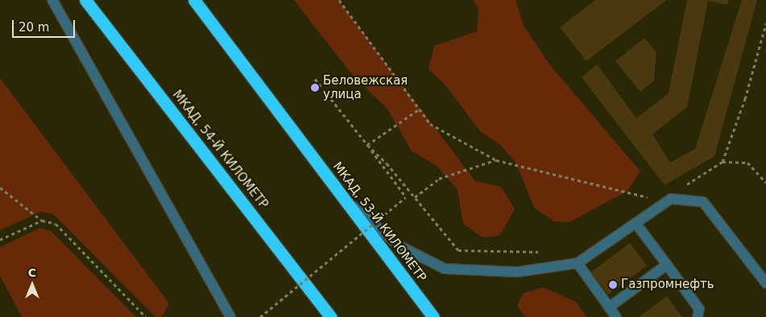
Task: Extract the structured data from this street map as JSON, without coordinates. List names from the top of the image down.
{
  "streets": {
    "highway": ["МКАД, 54-Й КИЛОМЕТР", "МКАД, 53-Й КИЛОМЕТР"]
  },
  "places": ["Беловежская улица", "Газпромнефть"],
  "scale_bar": "20 m",
  "north": "top"
}
